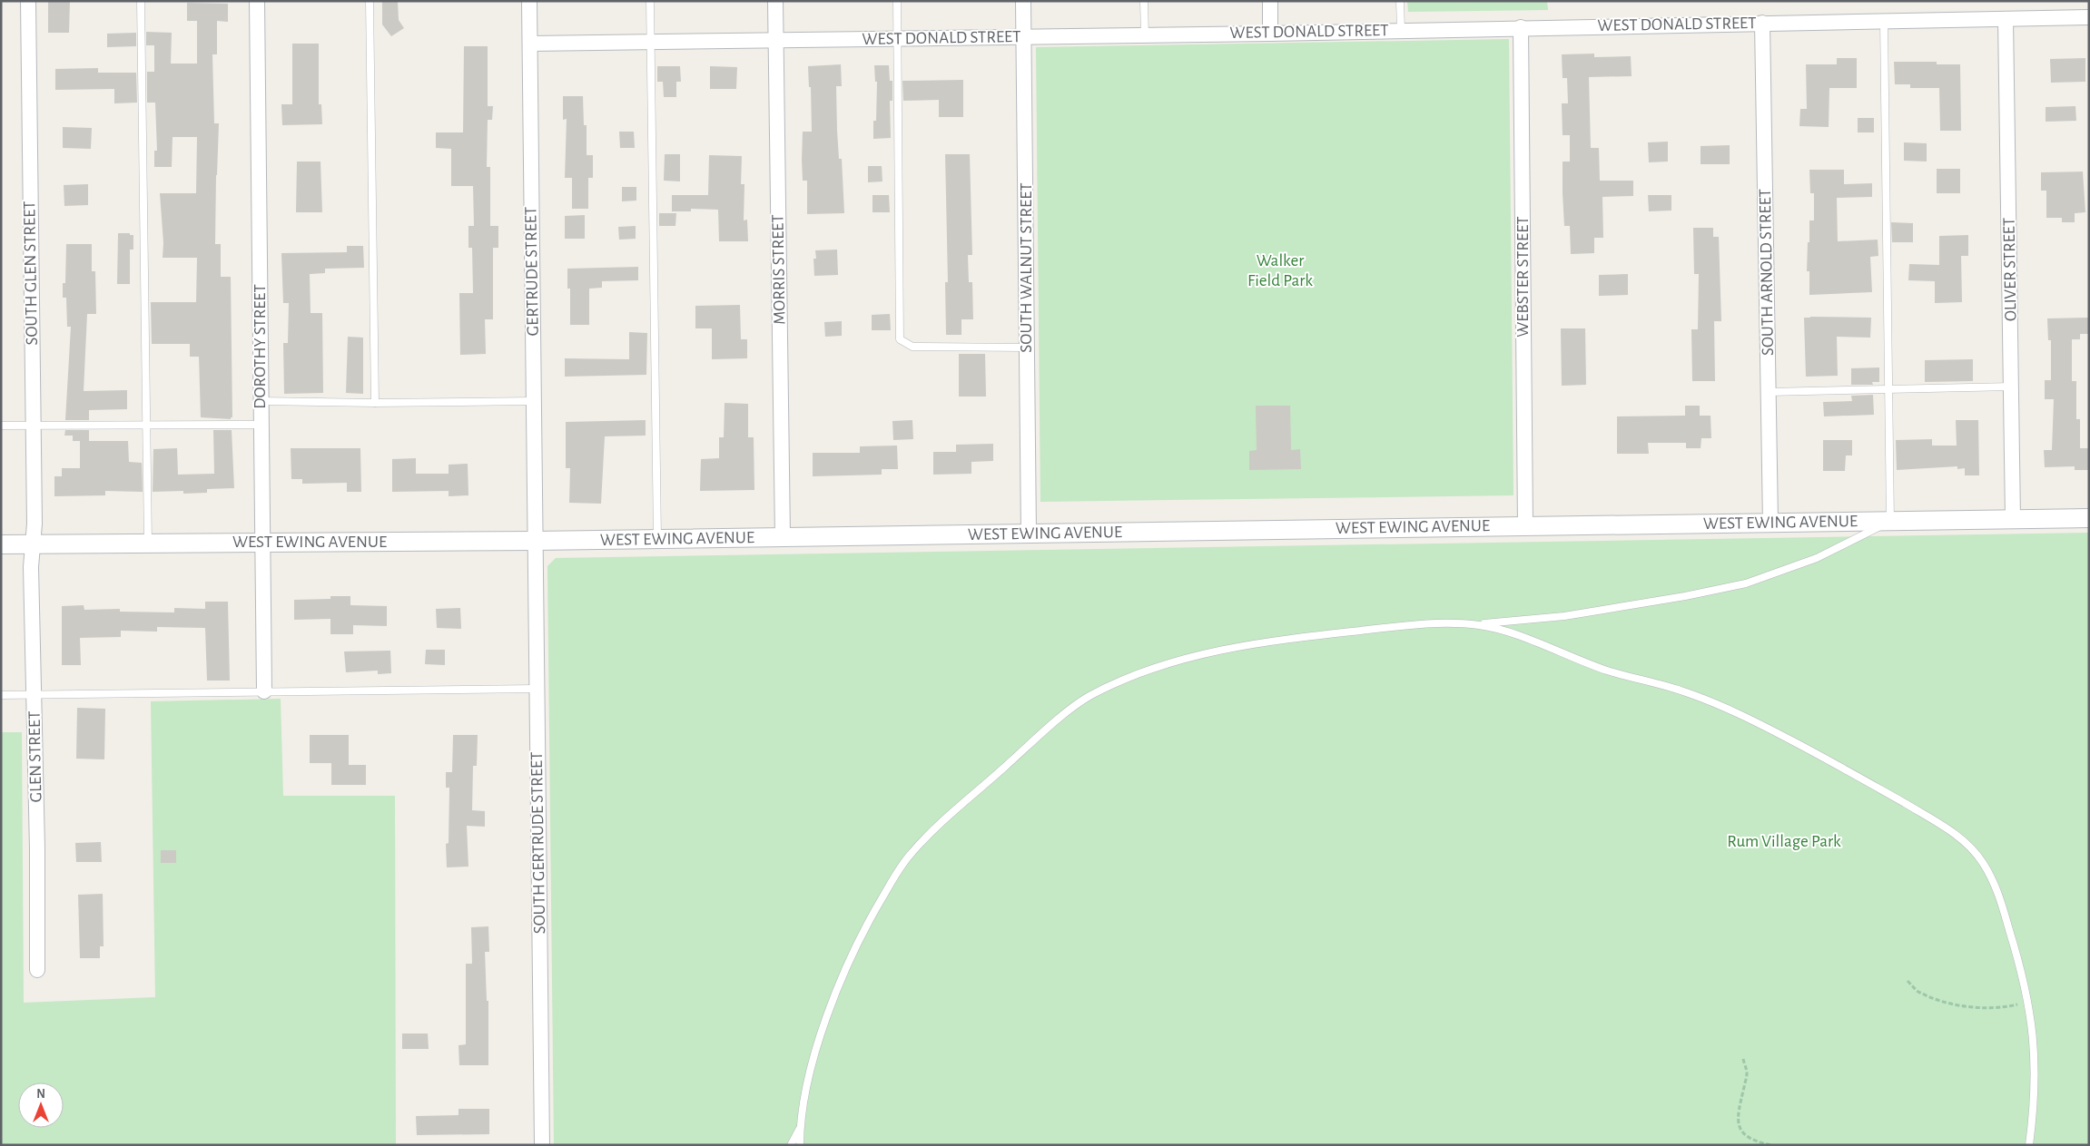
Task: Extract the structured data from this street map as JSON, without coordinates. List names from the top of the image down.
{
  "streets": {
    "street": [
      "WEST DONALD STREET",
      "SOUTH WALNUT STREET",
      "MORRIS STREET",
      "OLIVER STREET",
      "GERTRUDE STREET",
      "SOUTH ARNOLD STREET",
      "SOUTH GLEN STREET",
      "WEBSTER STREET",
      "DOROTHY STREET",
      "WEST EWING AVENUE",
      "GLEN STREET",
      "SOUTH GERTRUDE STREET"
    ]
  },
  "crossings": [
    ["WEST DONALD STREET", "SOUTH WALNUT STREET"],
    ["WEST DONALD STREET", "MORRIS STREET"],
    ["WEST DONALD STREET", "OLIVER STREET"],
    ["WEST DONALD STREET", "GERTRUDE STREET"],
    ["WEST DONALD STREET", "SOUTH ARNOLD STREET"],
    ["WEST DONALD STREET", "WEBSTER STREET"],
    ["SOUTH WALNUT STREET", "WEST EWING AVENUE"],
    ["MORRIS STREET", "WEST EWING AVENUE"],
    ["OLIVER STREET", "WEST EWING AVENUE"],
    ["GERTRUDE STREET", "WEST EWING AVENUE"],
    ["GERTRUDE STREET", "SOUTH GERTRUDE STREET"],
    ["SOUTH ARNOLD STREET", "WEST EWING AVENUE"],
    ["SOUTH GLEN STREET", "WEST EWING AVENUE"],
    ["SOUTH GLEN STREET", "GLEN STREET"],
    ["WEBSTER STREET", "WEST EWING AVENUE"],
    ["DOROTHY STREET", "WEST EWING AVENUE"],
    ["WEST EWING AVENUE", "GLEN STREET"],
    ["WEST EWING AVENUE", "SOUTH GERTRUDE STREET"]
  ],
  "parks": ["Walker Field Park", "Rum Village Park"],
  "north": "top"
}
